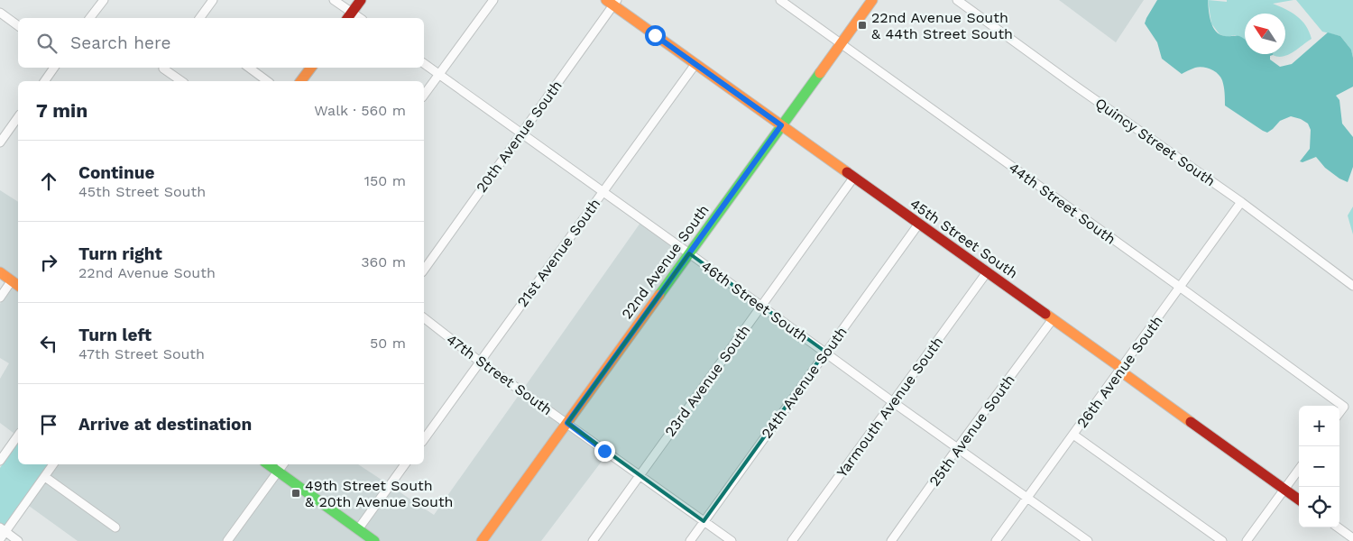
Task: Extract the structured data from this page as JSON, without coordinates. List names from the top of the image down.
{
  "streets": {
    "street": [
      "20th Avenue South",
      "Quincy Street South",
      "44th Street South",
      "45th Street South",
      "21st Avenue South",
      "22nd Avenue South",
      "46th Street South",
      "26th Avenue South",
      "47th Street South",
      "23rd Avenue South",
      "24th Avenue South",
      "Yarmouth Avenue South",
      "25th Avenue South"
    ]
  },
  "crossings": [
    ["20th Avenue South", "45th Street South"],
    ["20th Avenue South", "46th Street South"],
    ["Quincy Street South", "26th Avenue South"],
    ["44th Street South", "22nd Avenue South"],
    ["44th Street South", "26th Avenue South"],
    ["45th Street South", "21st Avenue South"],
    ["45th Street South", "22nd Avenue South"],
    ["45th Street South", "26th Avenue South"],
    ["45th Street South", "23rd Avenue South"],
    ["45th Street South", "24th Avenue South"],
    ["45th Street South", "Yarmouth Avenue South"],
    ["45th Street South", "25th Avenue South"],
    ["21st Avenue South", "46th Street South"],
    ["21st Avenue South", "47th Street South"],
    ["22nd Avenue South", "46th Street South"],
    ["22nd Avenue South", "47th Street South"],
    ["46th Street South", "26th Avenue South"],
    ["46th Street South", "23rd Avenue South"],
    ["46th Street South", "24th Avenue South"],
    ["46th Street South", "Yarmouth Avenue South"],
    ["46th Street South", "25th Avenue South"],
    ["47th Street South", "23rd Avenue South"],
    ["47th Street South", "24th Avenue South"]
  ],
  "places": {
    "transit": ["22nd Avenue South & 44th Street South", "49th Street South & 20th Avenue South"]
  },
  "north": "top left",
  "page": {
    "search": "Search here",
    "heading": ["7 min", "Walk · 560 m"],
    "list": [
      ["Continue", "45th Street South", "150 m"],
      ["Turn right", "22nd Avenue South", "360 m"],
      ["Turn left", "47th Street South", "50 m"],
      "Arrive at destination"
    ],
    "map_buttons": ["+", "−"]
  }
}
